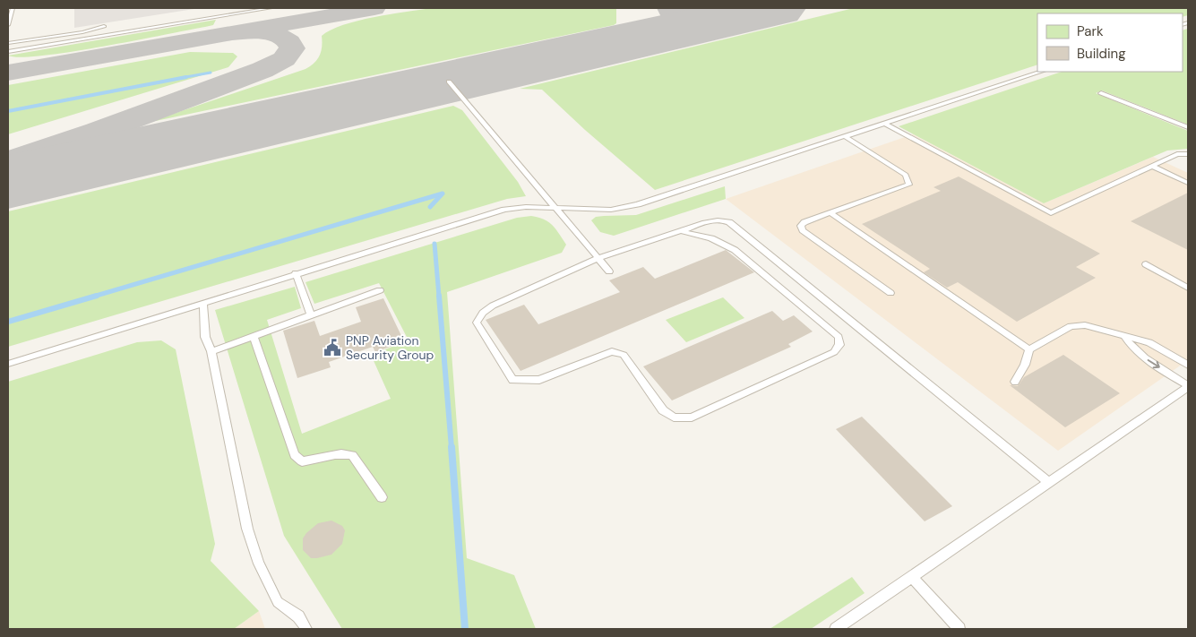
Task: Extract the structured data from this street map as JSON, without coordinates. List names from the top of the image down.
{
  "places": {
    "public building": ["PNP Aviation Security Group"]
  },
  "legend": ["Park", "Building"]
}
